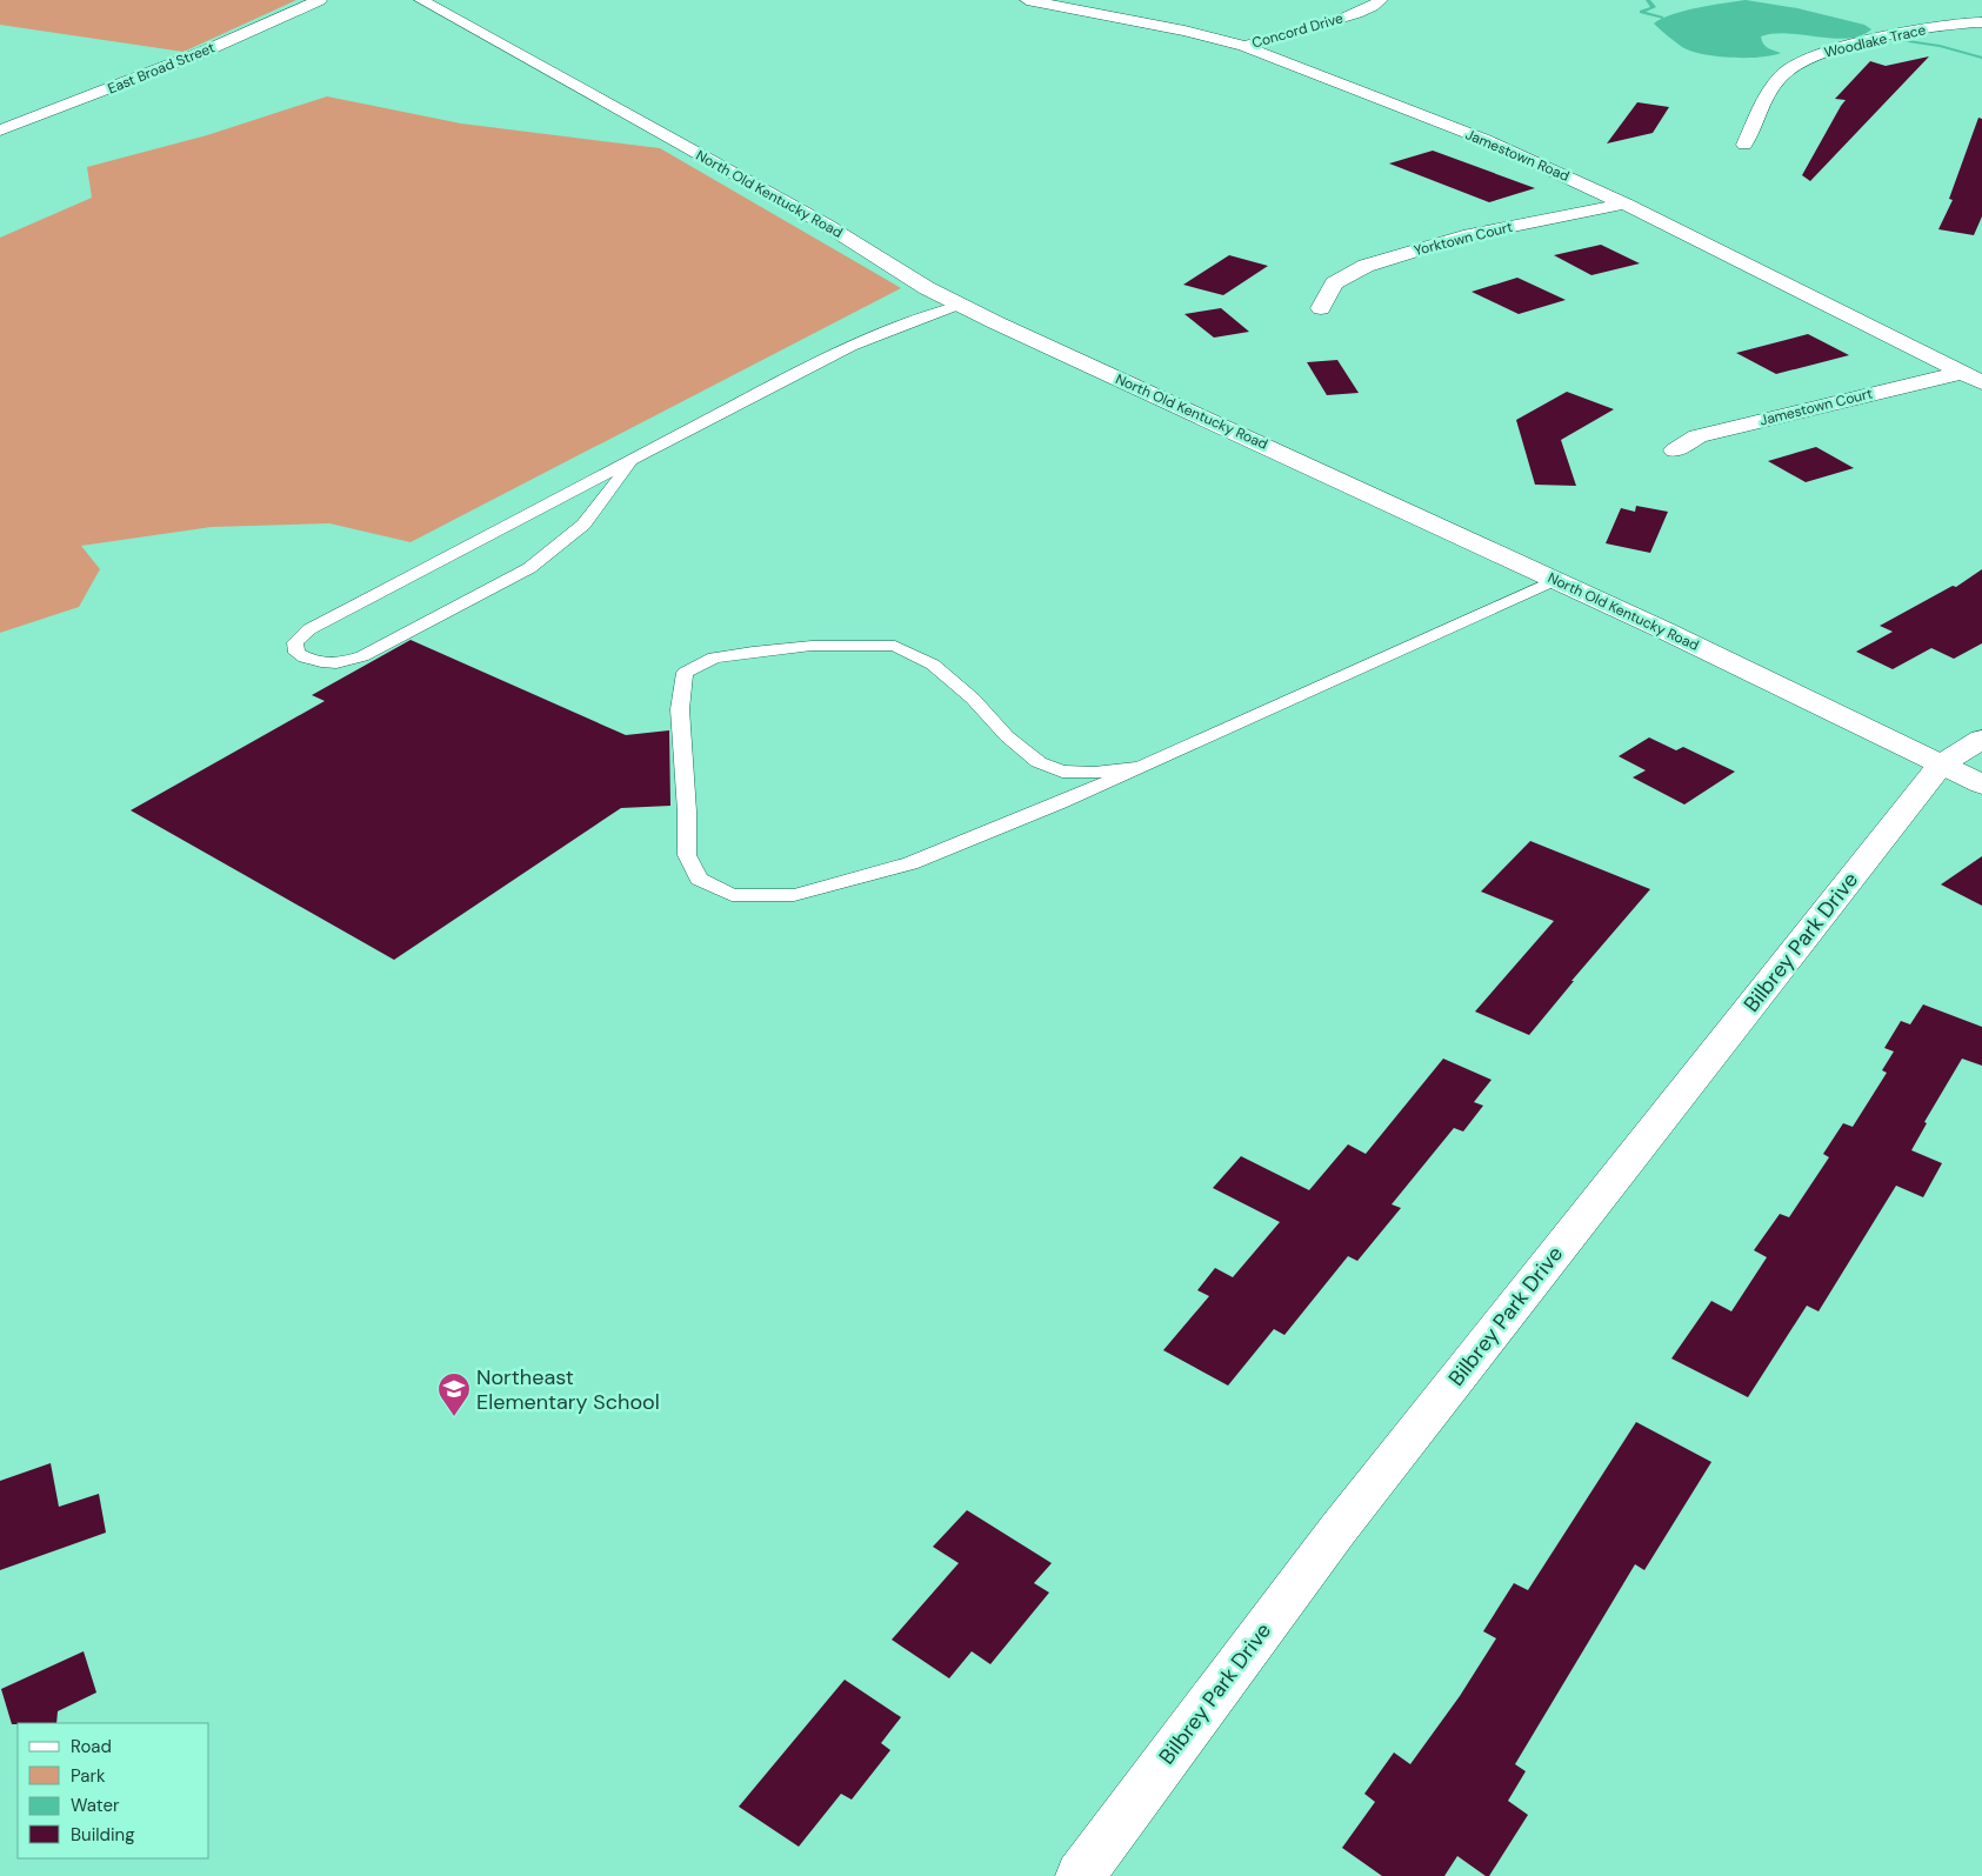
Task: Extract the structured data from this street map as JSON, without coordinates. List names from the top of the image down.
{
  "streets": {
    "street": [
      "Concord Drive",
      "Woodlake Trace",
      "East Broad Street",
      "Jamestown Road",
      "North Old Kentucky Road",
      "Yorktown Court",
      "Jamestown Court",
      "Bilbrey Park Drive"
    ]
  },
  "crossings": [
    ["Concord Drive", "Jamestown Road"],
    ["Jamestown Road", "Yorktown Court"],
    ["Jamestown Road", "Jamestown Court"],
    ["North Old Kentucky Road", "Bilbrey Park Drive"]
  ],
  "places": {
    "school or university": ["Northeast Elementary School"]
  },
  "legend": [
    "Road",
    "Park",
    "Water",
    "Building"
  ]
}
